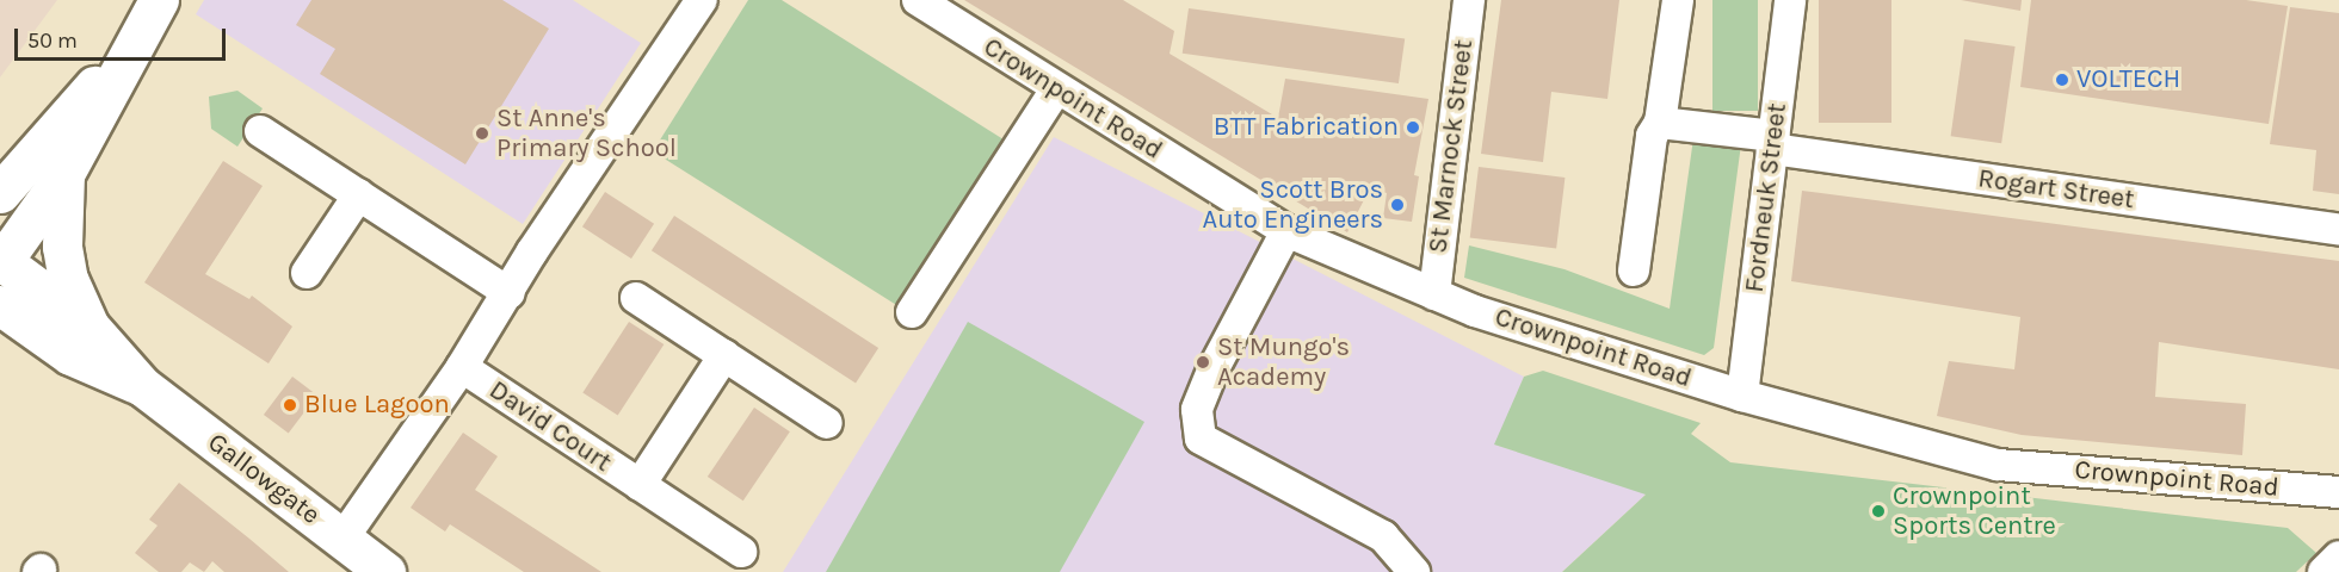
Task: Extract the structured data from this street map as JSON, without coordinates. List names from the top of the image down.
{
  "streets": {
    "main road": ["Gallowgate"],
    "street": [
      "Crownpoint Road",
      "St Marnock Street",
      "Rogart Street",
      "Fordneuk Street",
      "David Court"
    ]
  },
  "crossings": [
    ["Crownpoint Road", "St Marnock Street"],
    ["Crownpoint Road", "Fordneuk Street"],
    ["Rogart Street", "Fordneuk Street"]
  ],
  "places": [
    "VOLTECH",
    "BTT Fabrication",
    "St Anne's Primary School",
    "Scott Bros Auto Engineers",
    "St Mungo's Academy",
    "Blue Lagoon",
    "Crownpoint Sports Centre"
  ],
  "scale_bar": "50 m"
}
